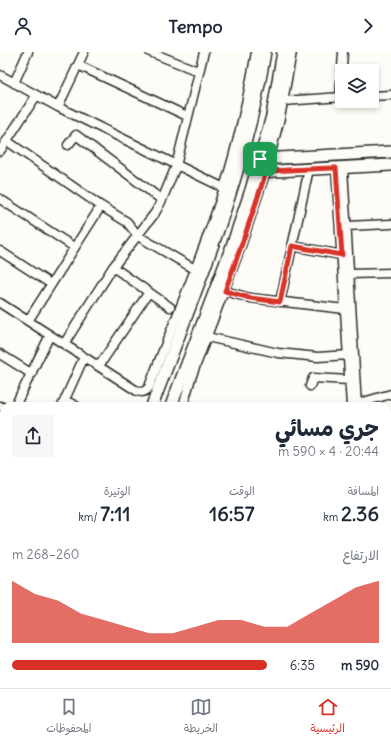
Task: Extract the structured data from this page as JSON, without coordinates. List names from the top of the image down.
{
  "page": {
    "header": "Tempo",
    "heading": ["جري مسائي", "20:44 · 4 × 590 m"],
    "stats": [
      ["المسافة", "2.36 km"],
      ["الوقت", "16:57"],
      ["الوتيرة", "7:11 /km"]
    ],
    "chart": ["الارتفاع", "260–268 m"],
    "list": [
      {
        "name": "590 m",
        "note": "6:35"
      }
    ],
    "tabs": ["الرئيسية", "الخريطة", "المحفوظات"]
  }
}
